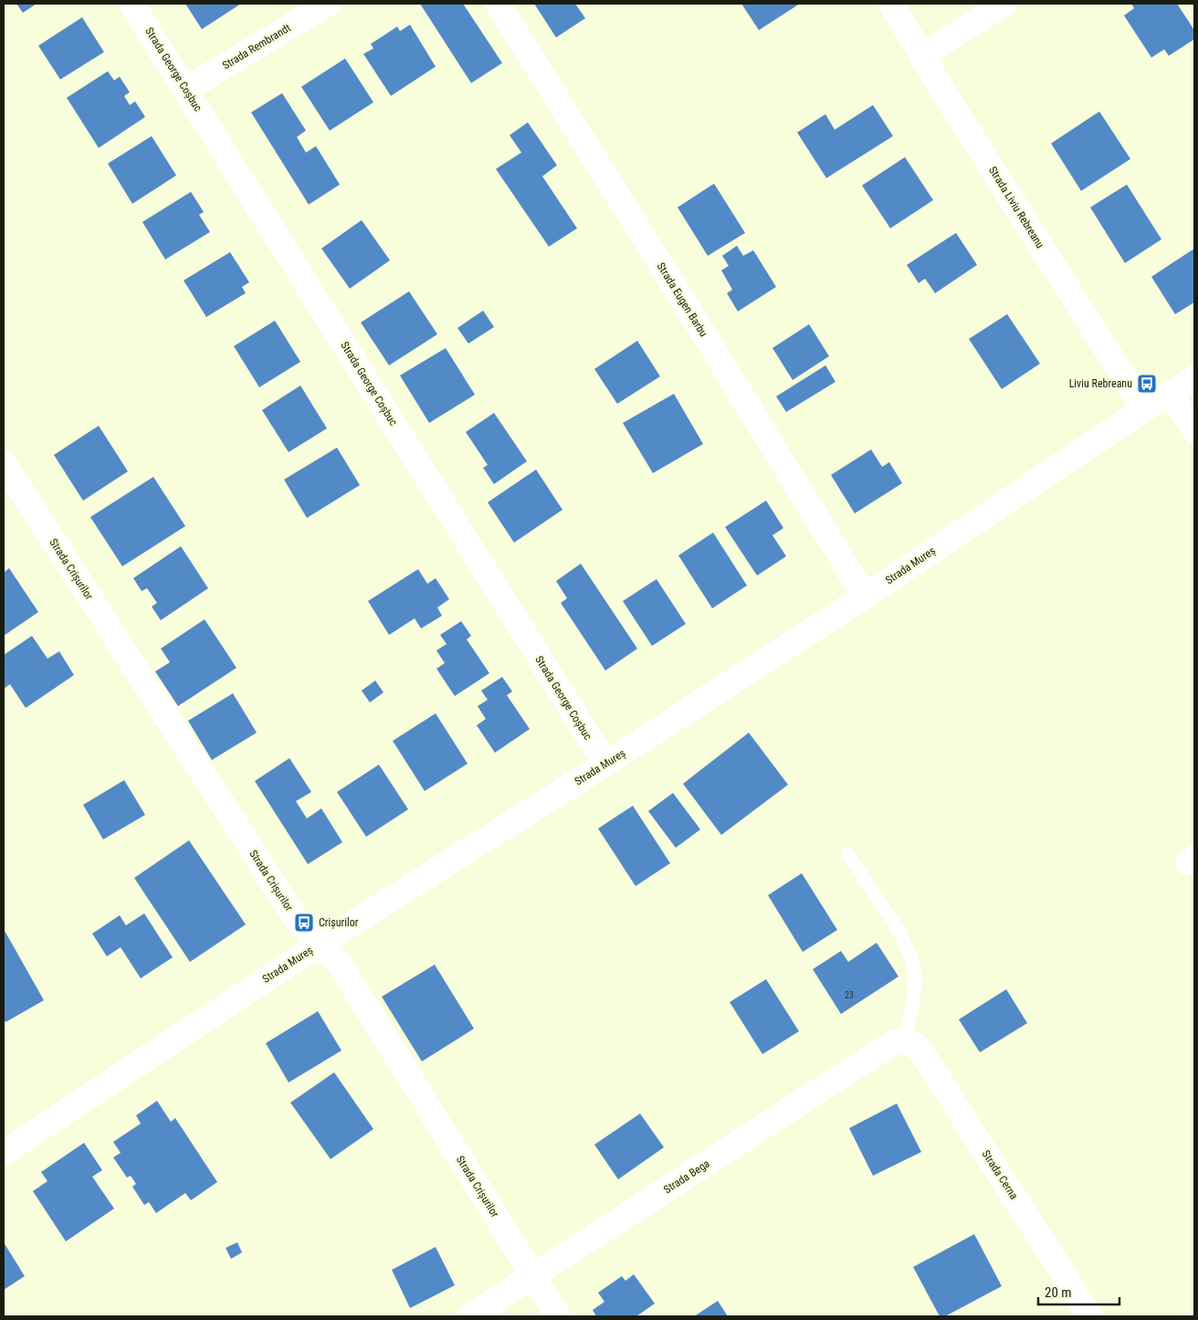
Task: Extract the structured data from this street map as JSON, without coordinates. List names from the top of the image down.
{
  "streets": {
    "street": [
      "Strada Rembrandt",
      "Strada George Coșbuc",
      "Strada Liviu Rebreanu",
      "Strada Eugen Barbu",
      "Strada Mureș",
      "Strada Crișurilor",
      "Strada Cerna",
      "Strada Bega"
    ]
  },
  "crossings": [
    ["Strada Rembrandt", "Strada George Coșbuc"],
    ["Strada George Coșbuc", "Strada Mureș"],
    ["Strada Liviu Rebreanu", "Strada Mureș"],
    ["Strada Eugen Barbu", "Strada Mureș"],
    ["Strada Mureș", "Strada Crișurilor"],
    ["Strada Crișurilor", "Strada Bega"],
    ["Strada Cerna", "Strada Bega"]
  ],
  "places": {
    "bus stop": ["Liviu Rebreanu", "Crișurilor"]
  },
  "house_numbers": ["23"],
  "scale_bar": "20 m"
}
